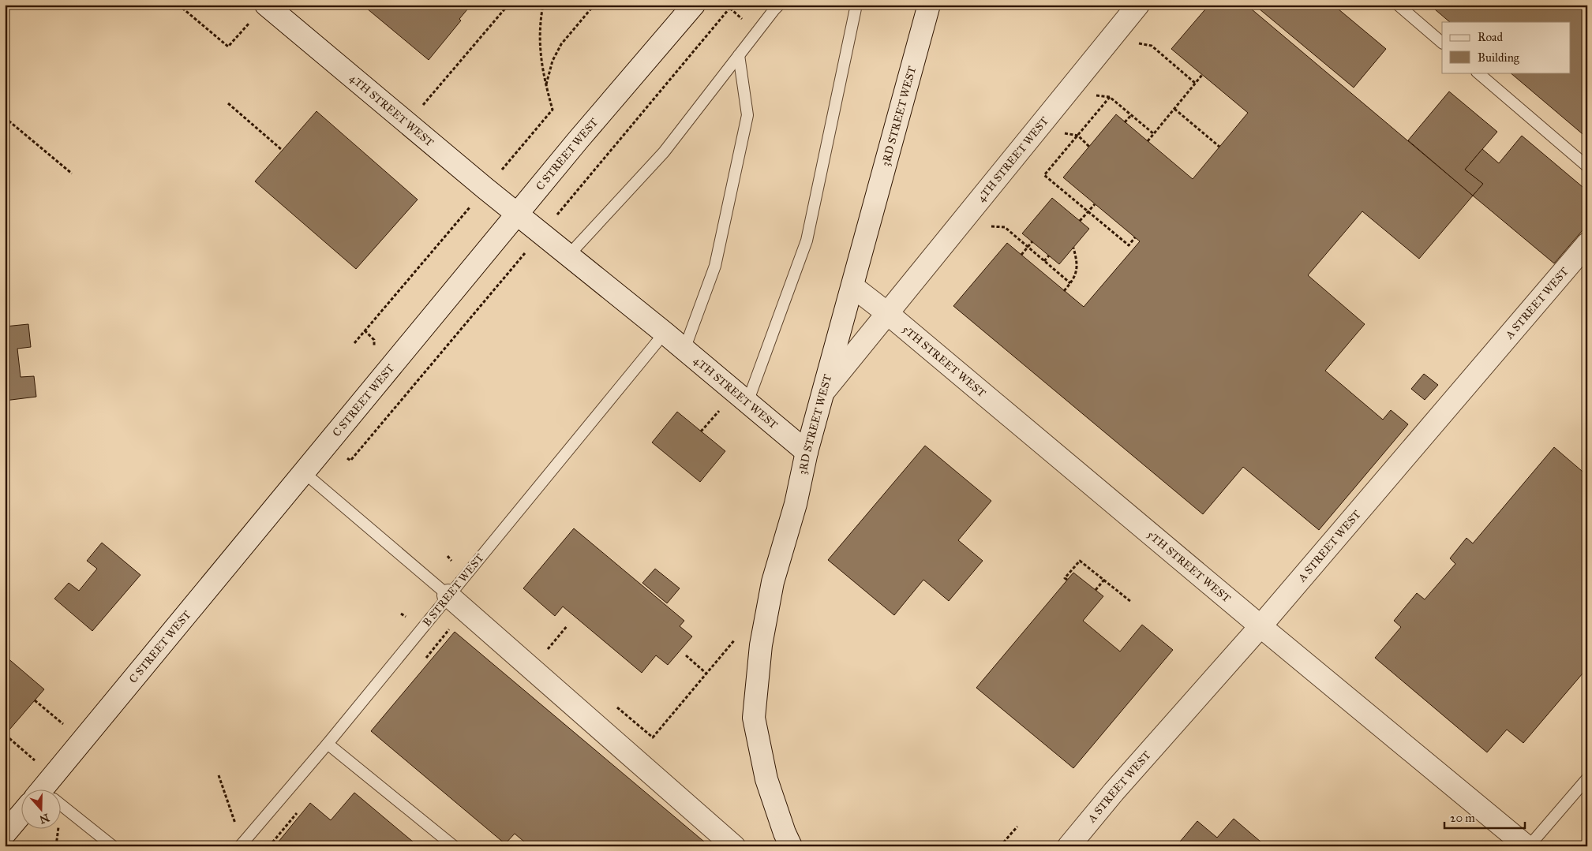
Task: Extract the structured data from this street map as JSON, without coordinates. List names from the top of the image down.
{
  "streets": {
    "street": [
      "4TH STREET WEST",
      "3RD STREET WEST",
      "C STREET WEST",
      "A STREET WEST",
      "5TH STREET WEST"
    ],
    "lane": ["B STREET WEST"]
  },
  "crossings": [
    ["4TH STREET WEST", "3RD STREET WEST"],
    ["4TH STREET WEST", "C STREET WEST"],
    ["4TH STREET WEST", "5TH STREET WEST"],
    ["4TH STREET WEST", "B STREET WEST"],
    ["3RD STREET WEST", "5TH STREET WEST"],
    ["A STREET WEST", "5TH STREET WEST"]
  ],
  "legend": ["Road", "Building"],
  "scale_bar": "20 m",
  "north": "bottom"
}
